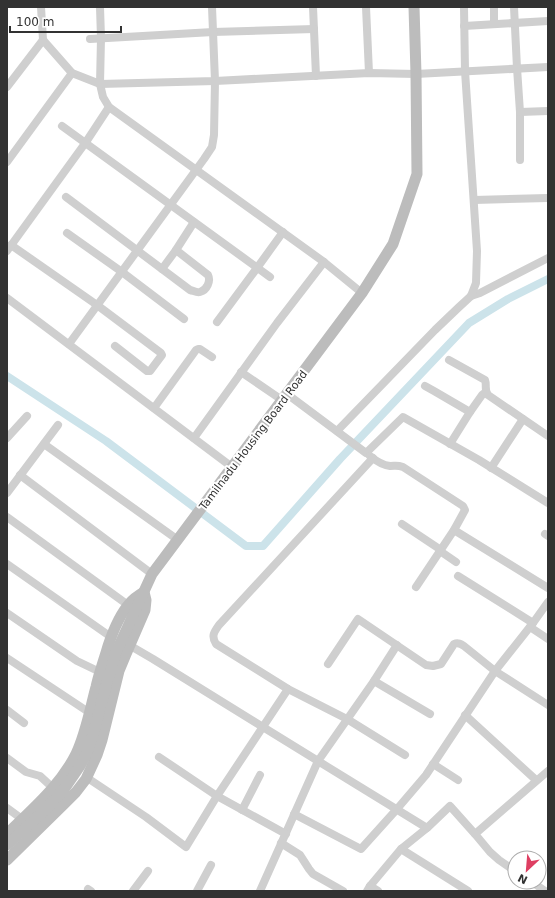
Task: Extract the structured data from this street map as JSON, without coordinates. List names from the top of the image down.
{
  "streets": {
    "street": ["Tamilnadu Housing Board Road"]
  },
  "scale_bar": "100 m",
  "north": "bottom left"
}
